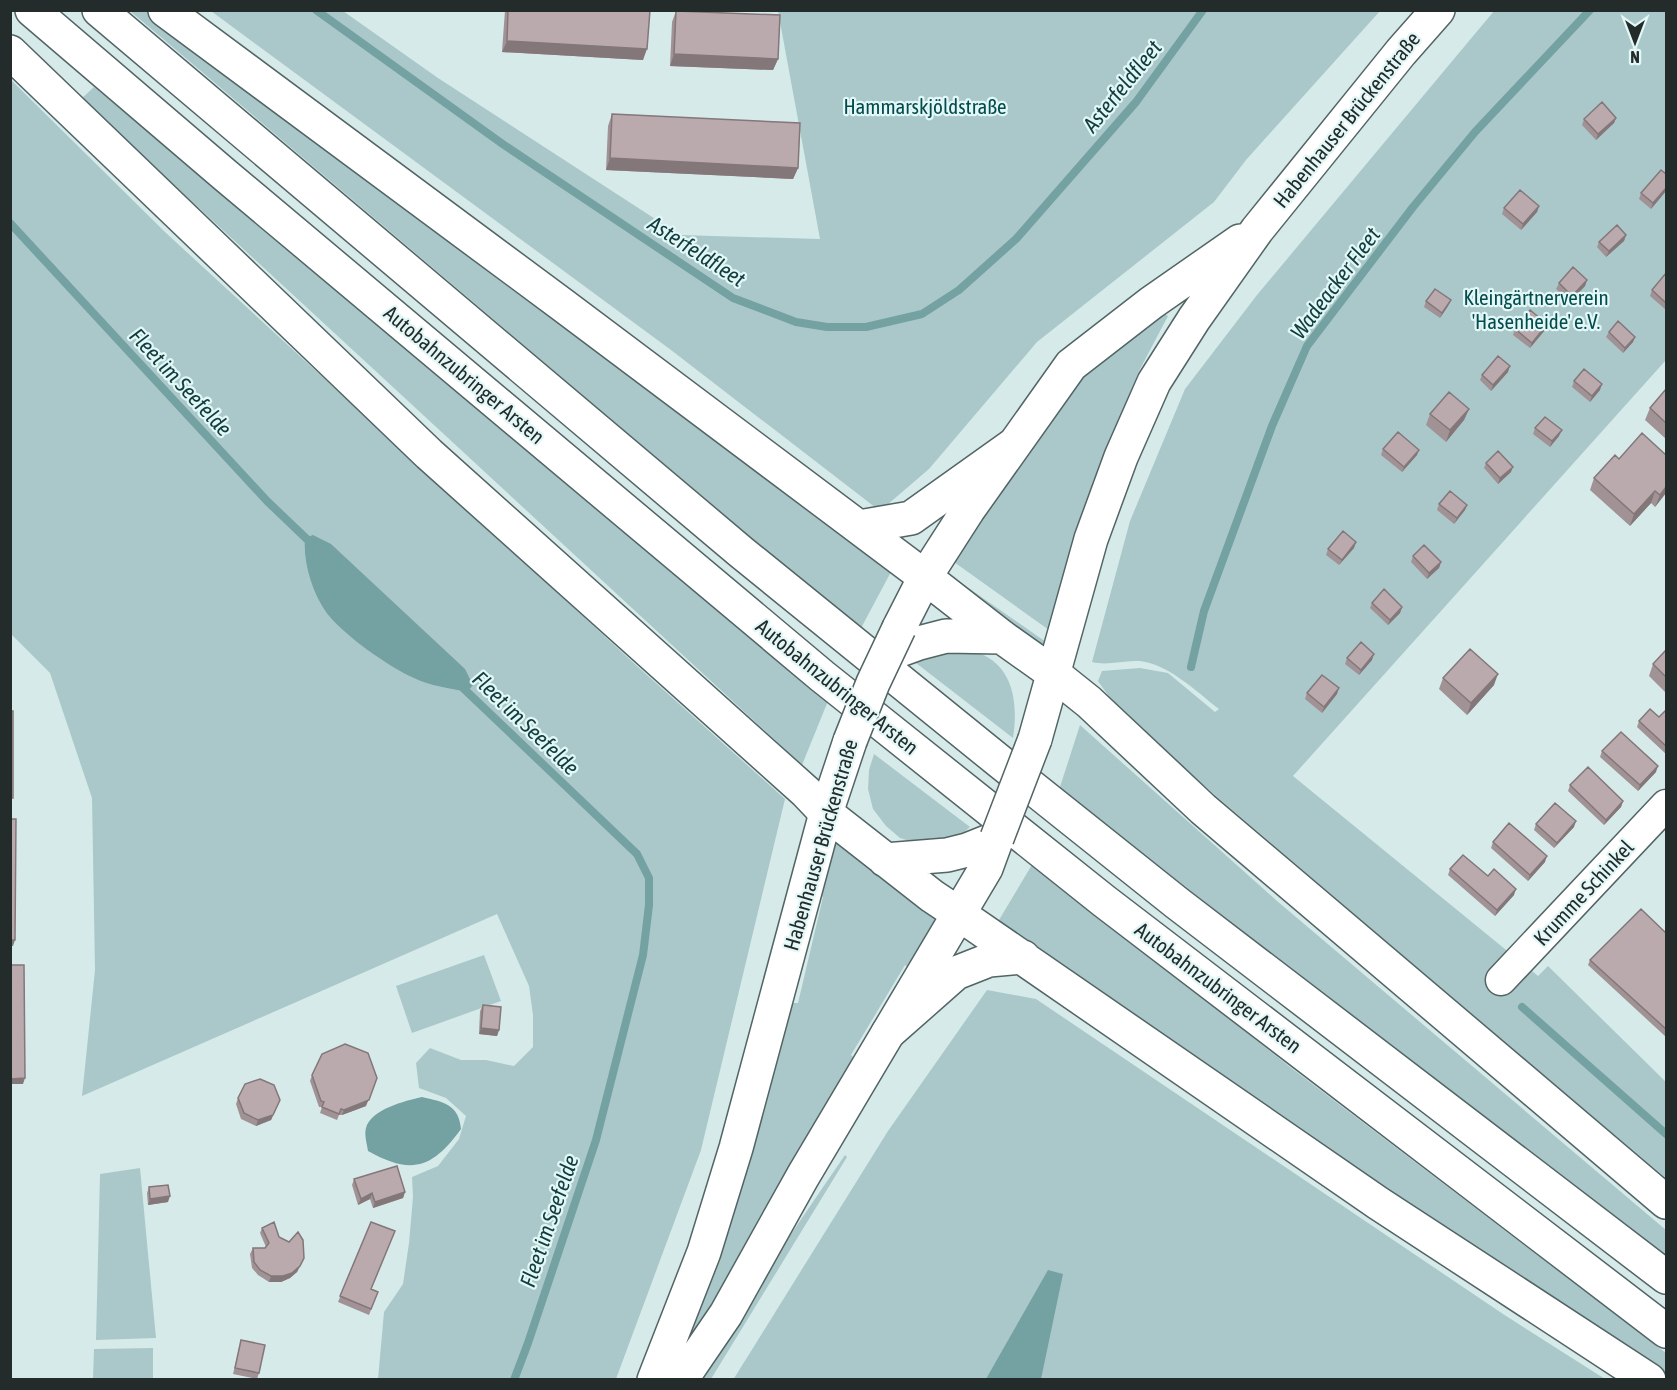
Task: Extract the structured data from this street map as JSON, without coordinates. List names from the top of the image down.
{
  "streets": {
    "main road": ["Habenhauser Brückenstraße", "Autobahnzubringer Arsten"],
    "street": ["Krumme Schinkel"]
  },
  "water": ["Asterfeldfleet", "Wadeacker Fleet", "Fleet im Seefelde"],
  "parks": ["Hammarskjöldstraße", "Kleingärtnerverein 'Hasenheide' e.V."],
  "north": "bottom"
}
